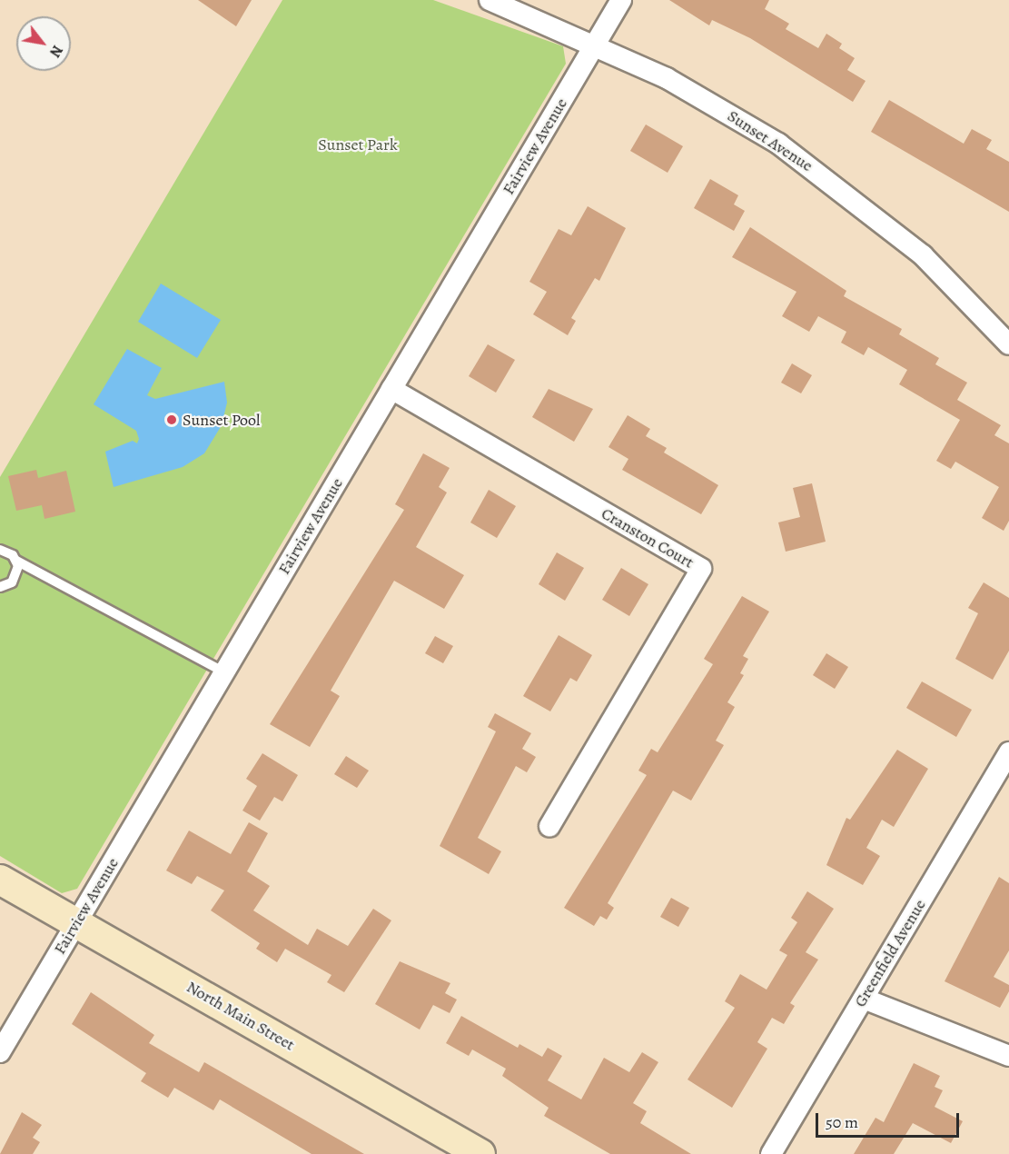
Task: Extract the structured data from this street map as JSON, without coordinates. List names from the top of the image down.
{
  "streets": {
    "street": [
      "Sunset Avenue",
      "Fairview Avenue",
      "Cranston Court",
      "Greenfield Avenue",
      "North Main Street"
    ]
  },
  "crossings": [
    ["Sunset Avenue", "Fairview Avenue"],
    ["Fairview Avenue", "Cranston Court"],
    ["Fairview Avenue", "North Main Street"]
  ],
  "parks": ["Sunset Park"],
  "places": ["Sunset Pool"],
  "scale_bar": "50 m",
  "north": "bottom right"
}
